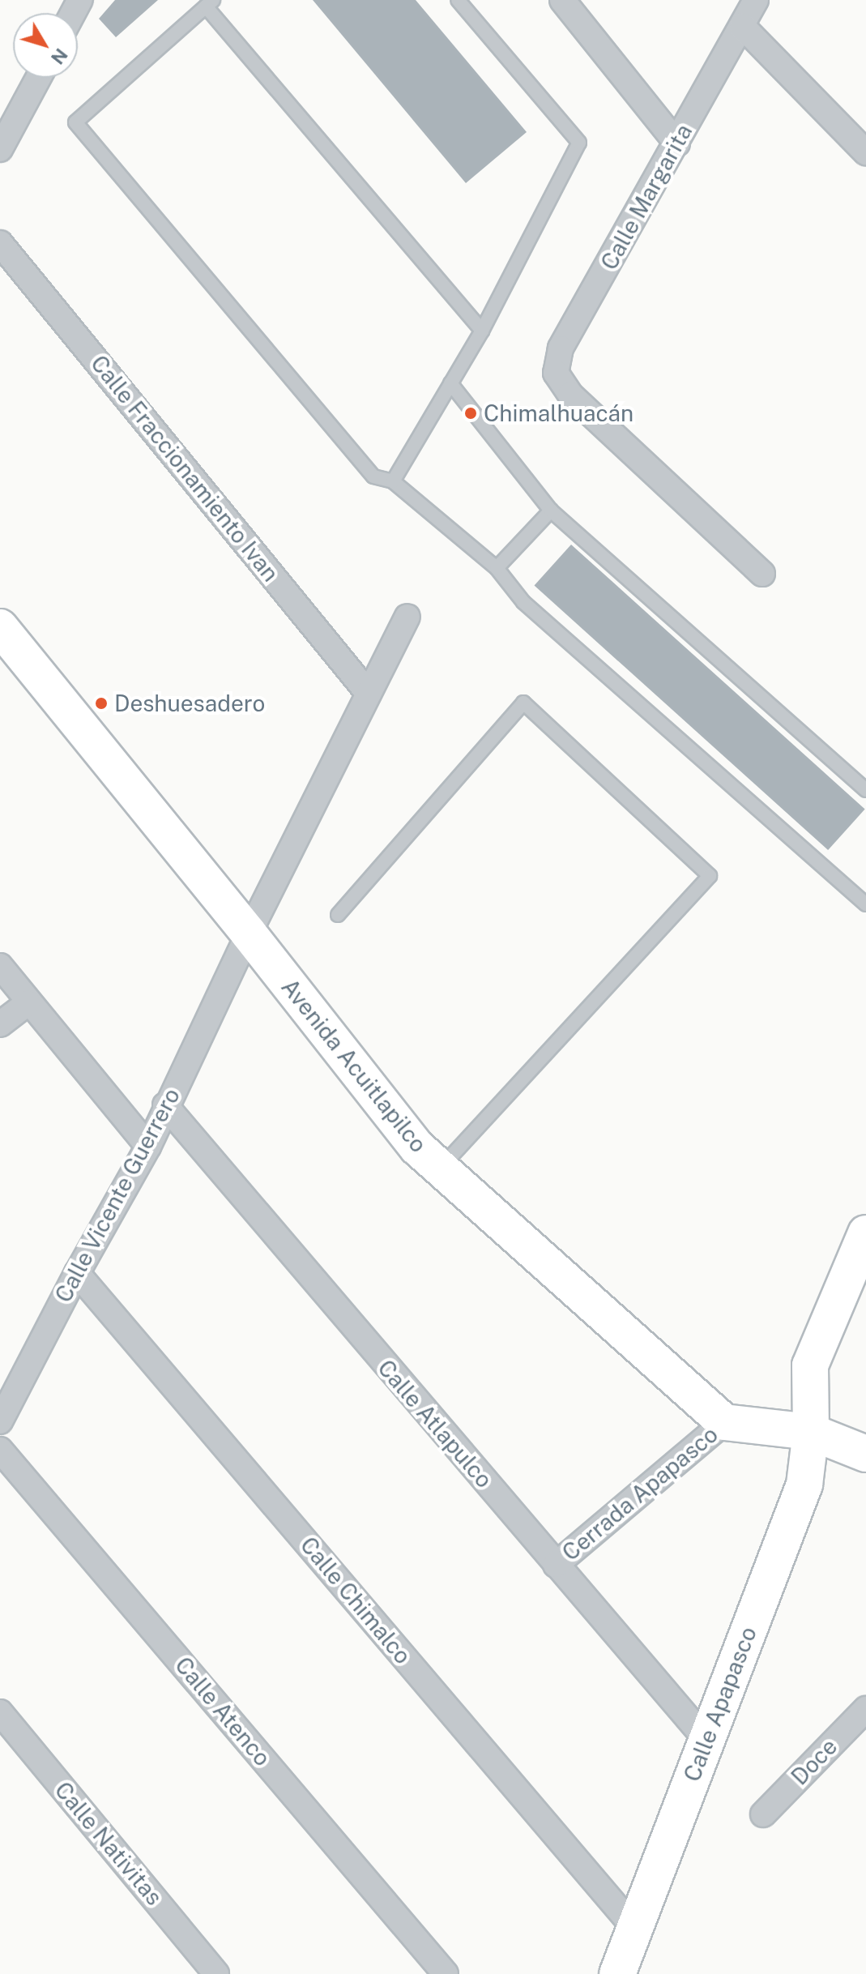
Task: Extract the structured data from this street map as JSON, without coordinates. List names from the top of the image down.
{
  "streets": {
    "main road": ["Avenida Acuitlapilco", "Calle Apapasco"],
    "street": [
      "Calle Margarita",
      "Calle Fraccionamiento Ivan",
      "Calle Vicente Guerrero",
      "Calle Atlapulco",
      "Cerrada Apapasco",
      "Calle Chimalco",
      "Calle Atenco",
      "Doce",
      "Calle Nativitas"
    ]
  },
  "crossings": [
    ["Calle Fraccionamiento Ivan", "Calle Vicente Guerrero"],
    ["Avenida Acuitlapilco", "Calle Vicente Guerrero"],
    ["Avenida Acuitlapilco", "Cerrada Apapasco"],
    ["Calle Vicente Guerrero", "Calle Atlapulco"],
    ["Calle Vicente Guerrero", "Calle Chimalco"],
    ["Calle Atlapulco", "Cerrada Apapasco"],
    ["Calle Atlapulco", "Calle Apapasco"],
    ["Calle Chimalco", "Calle Apapasco"]
  ],
  "places": ["Chimalhuacán", "Deshuesadero"],
  "north": "bottom right"
}
